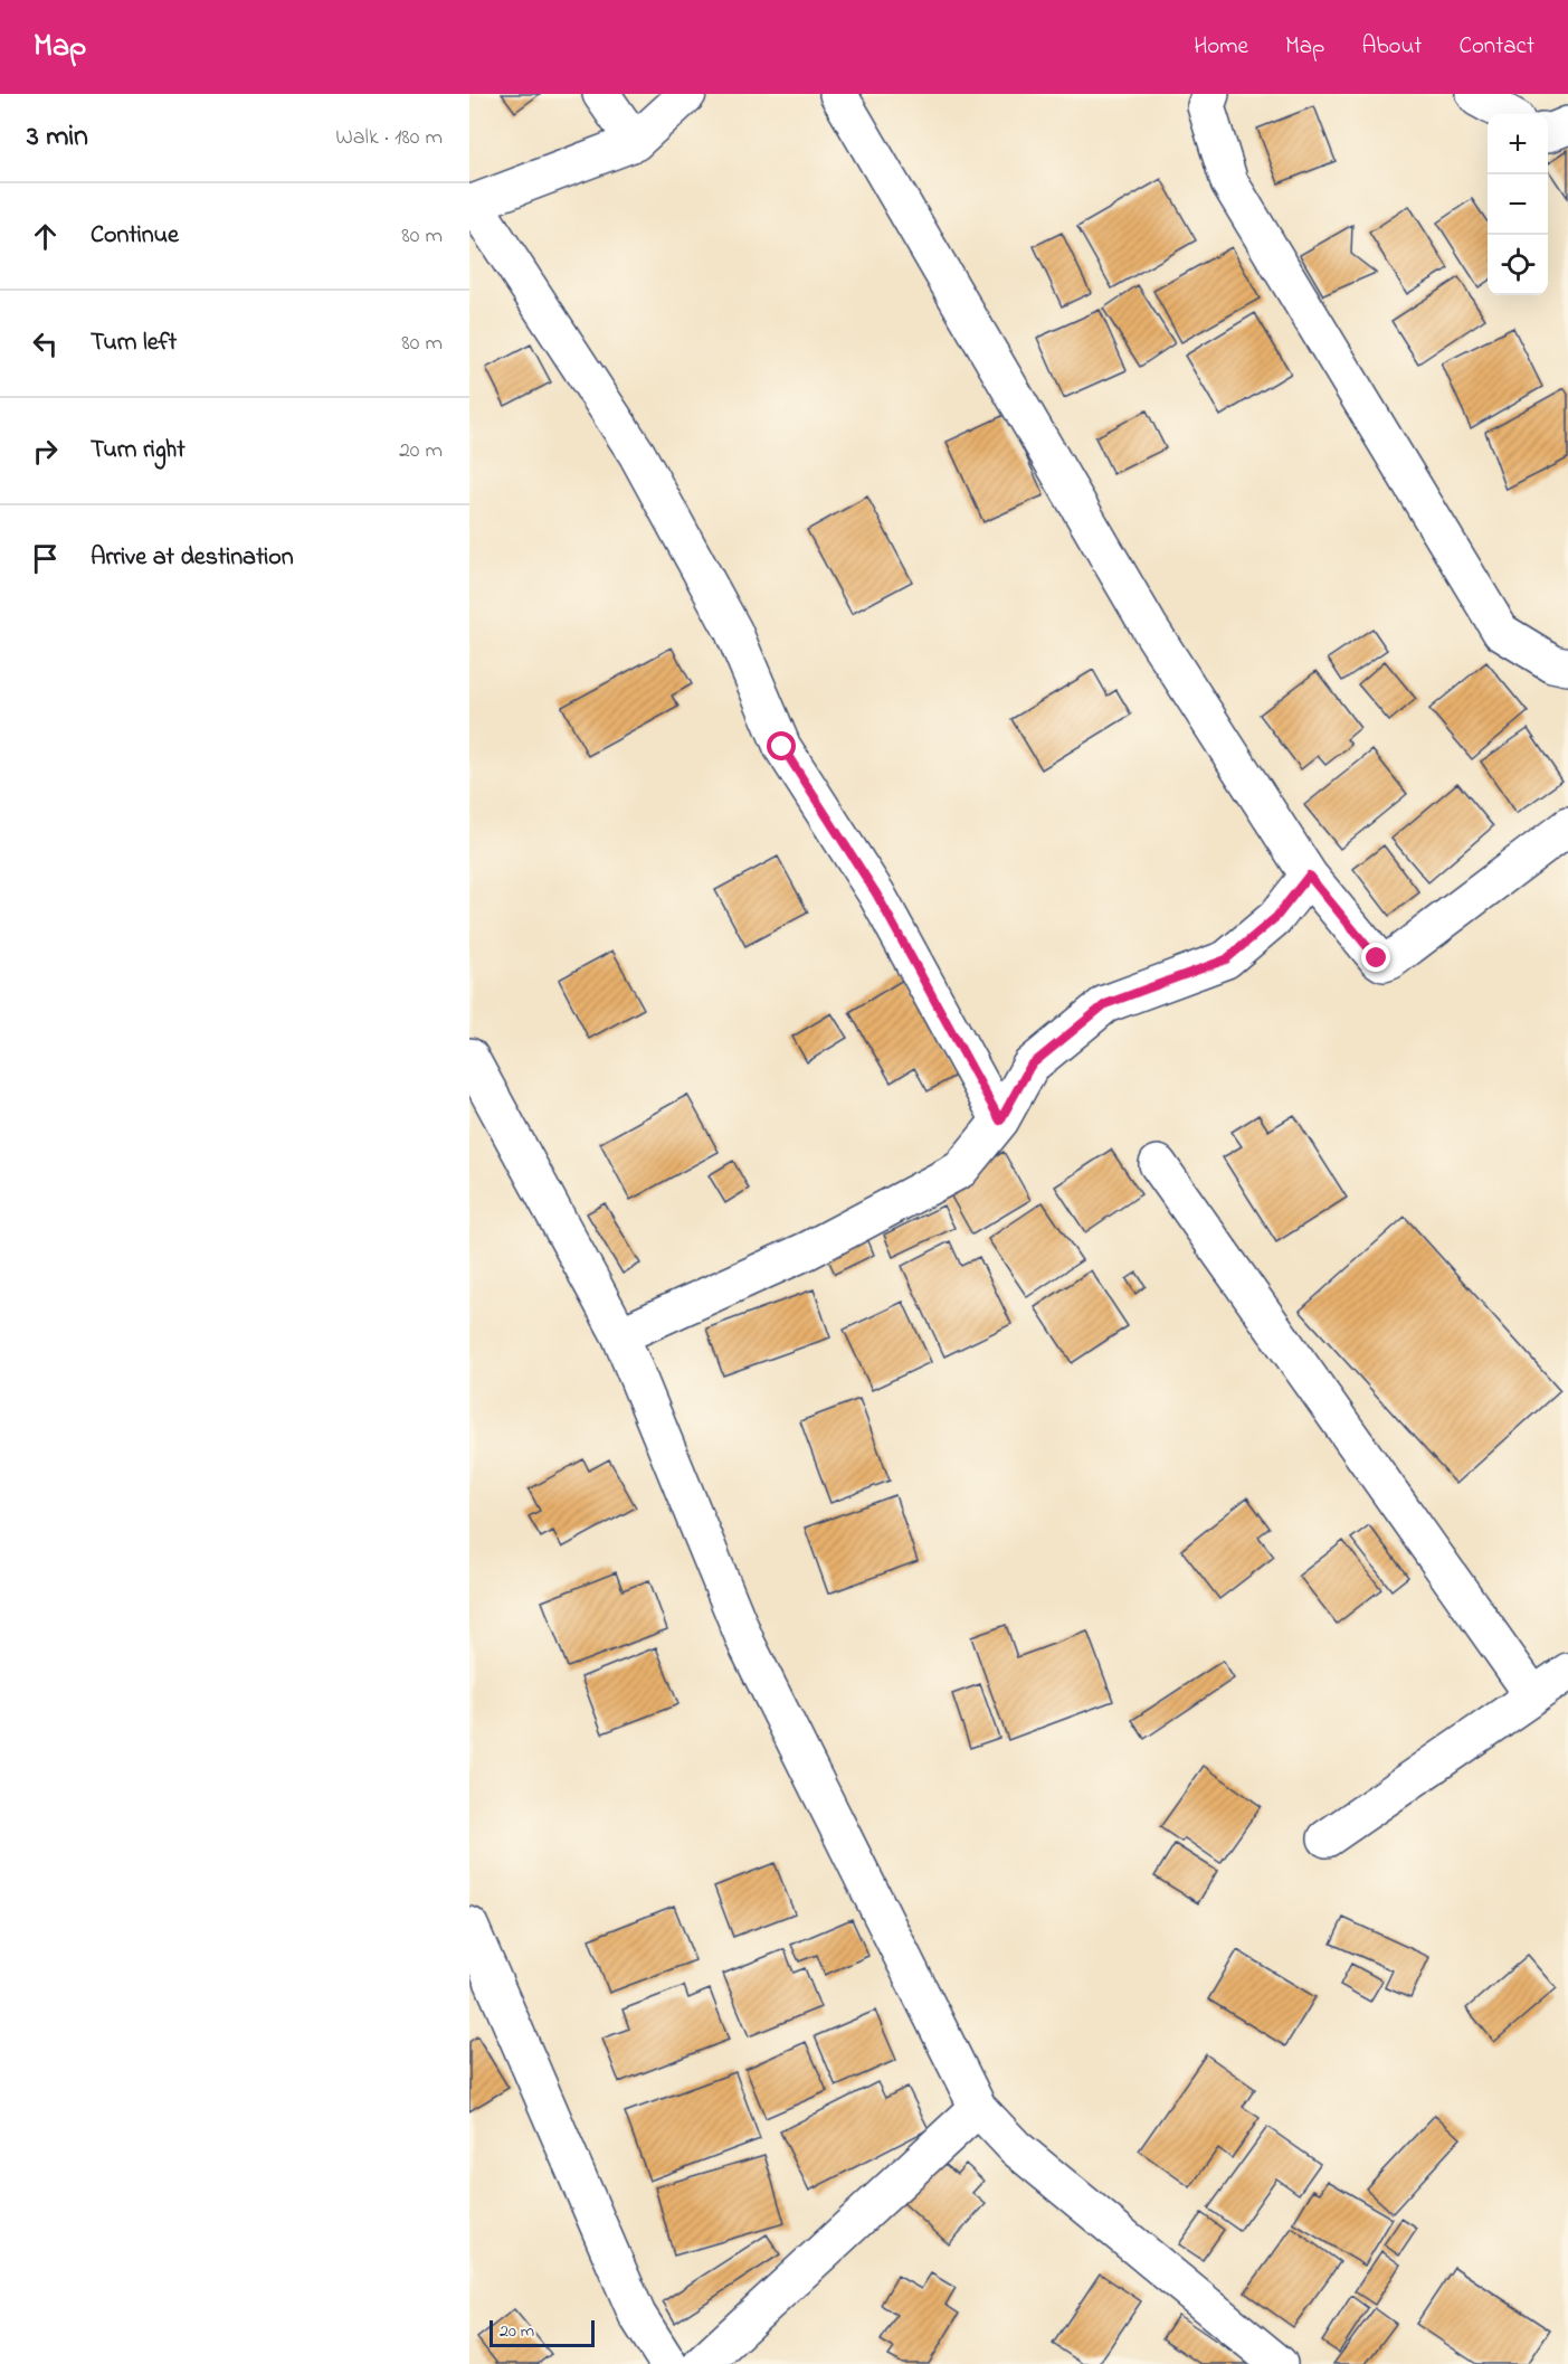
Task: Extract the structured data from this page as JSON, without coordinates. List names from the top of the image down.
{
  "scale_bar": "20 m",
  "page": {
    "header": "Map",
    "nav": [
      "Home",
      "Map",
      "About",
      "Contact"
    ],
    "heading": ["3 min", "Walk · 180 m"],
    "map_buttons": ["+", "−"],
    "list": [
      ["Continue", "80 m"],
      ["Turn left", "80 m"],
      ["Turn right", "20 m"],
      "Arrive at destination"
    ],
    "scale": "20 m"
  }
}
